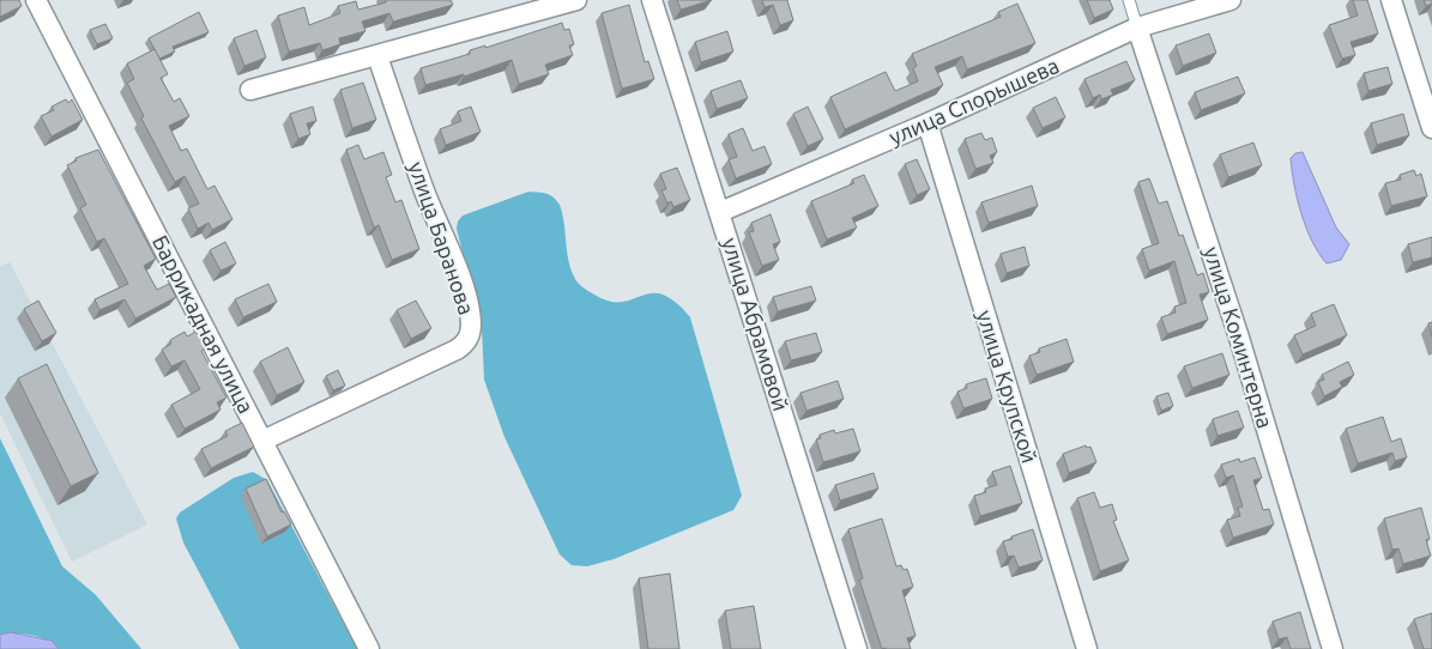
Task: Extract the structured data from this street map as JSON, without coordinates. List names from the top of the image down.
{
  "streets": {
    "street": [
      "улица Спорышева",
      "улица Баранова",
      "Баррикадная улица",
      "улица Абрамовой",
      "улица Коминтерна",
      "улица Крупской"
    ]
  },
  "crossings": [
    ["улица Спорышева", "улица Абрамовой"],
    ["улица Спорышева", "улица Коминтерна"],
    ["улица Спорышева", "улица Крупской"],
    ["улица Баранова", "Баррикадная улица"]
  ]
}
